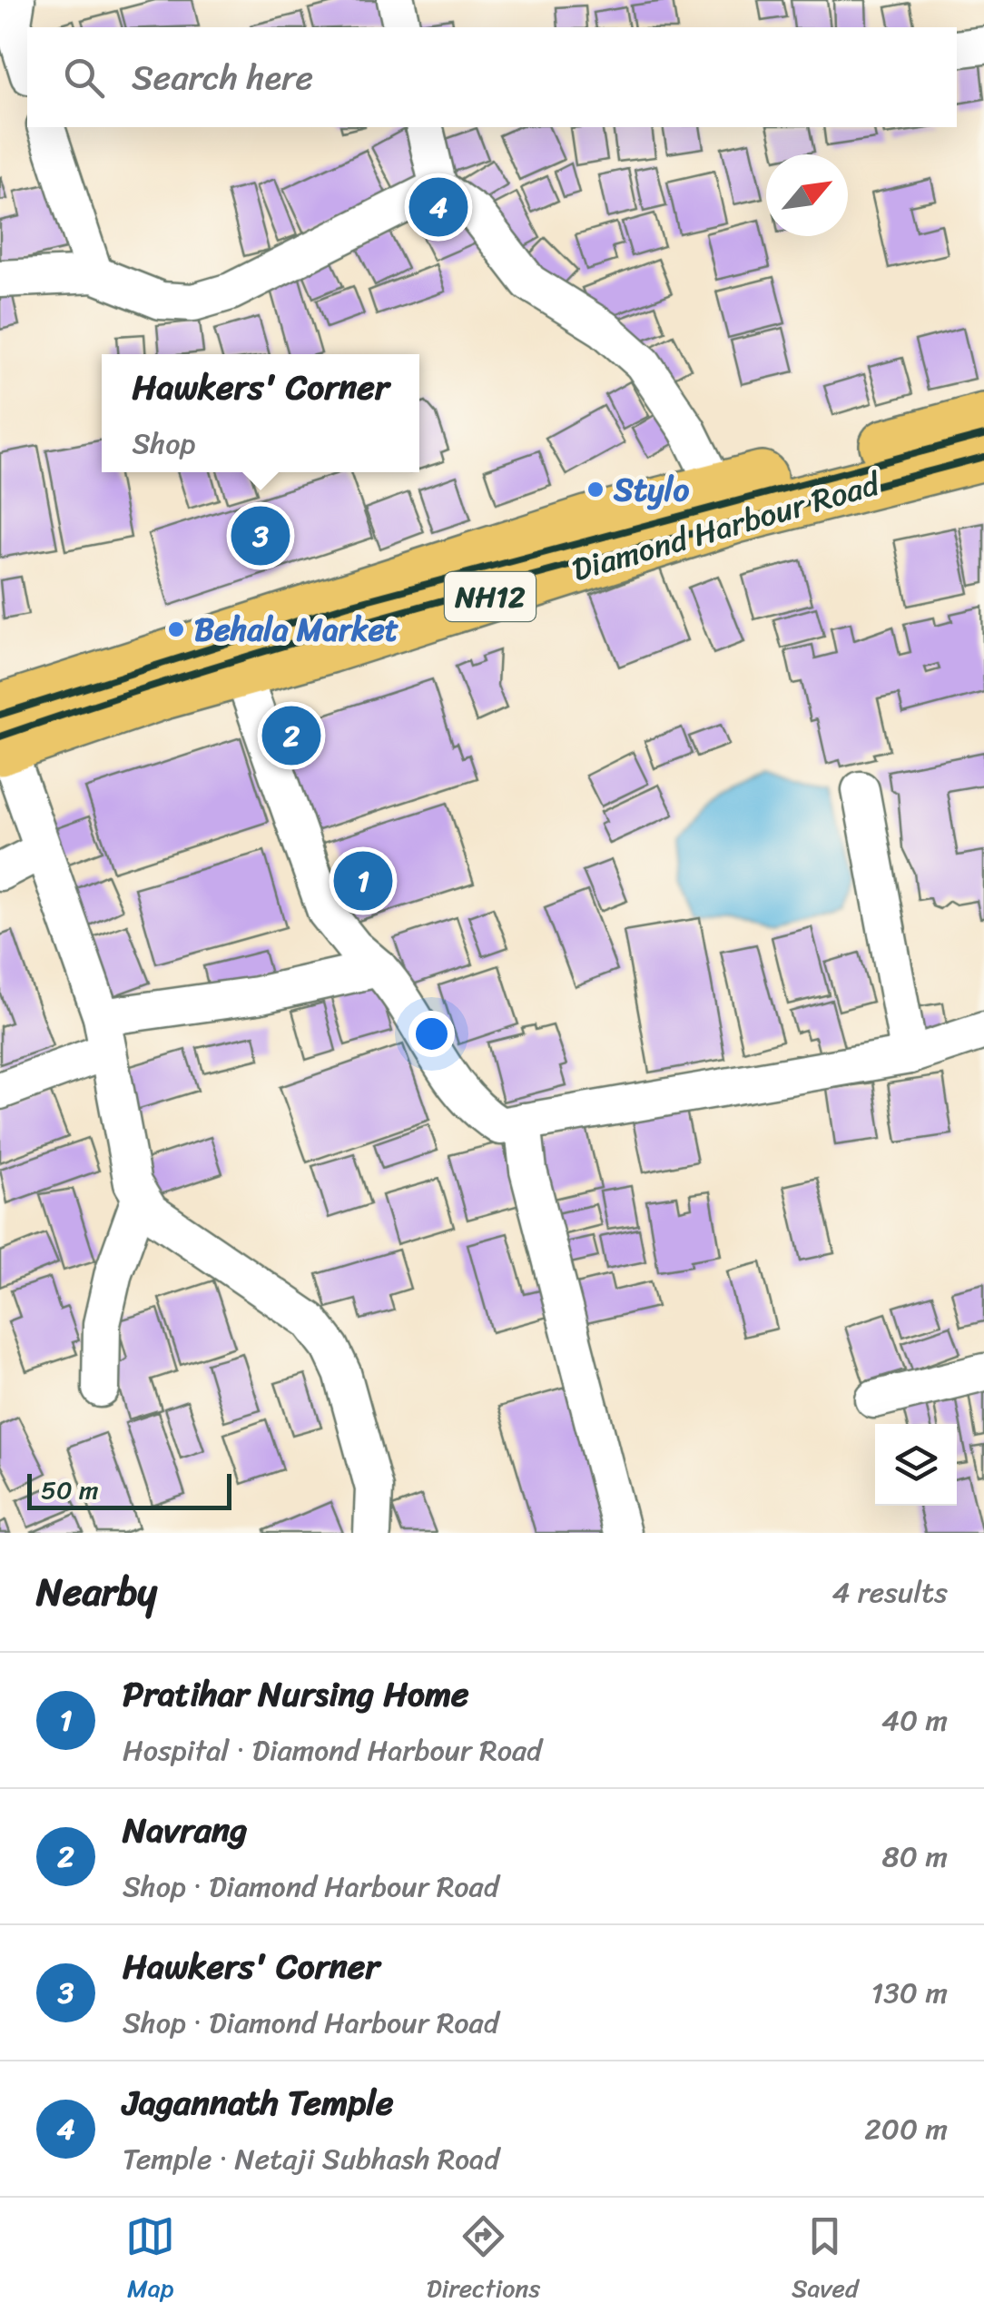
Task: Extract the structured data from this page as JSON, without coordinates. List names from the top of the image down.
{
  "streets": {
    "highway": ["Diamond Harbour Road", "NH12"]
  },
  "places": ["Stylo", "Behala Market"],
  "scale_bar": "50 m",
  "north": "top right",
  "page": {
    "search": "Search here",
    "pins": [
      "4",
      "3",
      "2",
      "1"
    ],
    "popup": ["Hawkers' Corner", "Shop"],
    "scale": "50 m",
    "heading": ["Nearby", "4 results"],
    "list": [
      {
        "mark": "1",
        "name": "Pratihar Nursing Home",
        "note": "Hospital · Diamond Harbour Road",
        "value": "40 m"
      },
      {
        "mark": "2",
        "name": "Navrang",
        "note": "Shop · Diamond Harbour Road",
        "value": "80 m"
      },
      {
        "mark": "3",
        "name": "Hawkers' Corner",
        "note": "Shop · Diamond Harbour Road",
        "value": "130 m"
      },
      {
        "mark": "4",
        "name": "Jagannath Temple",
        "note": "Temple · Netaji Subhash Road",
        "value": "200 m"
      }
    ],
    "nav": ["Map", "Directions", "Saved"]
  }
}
